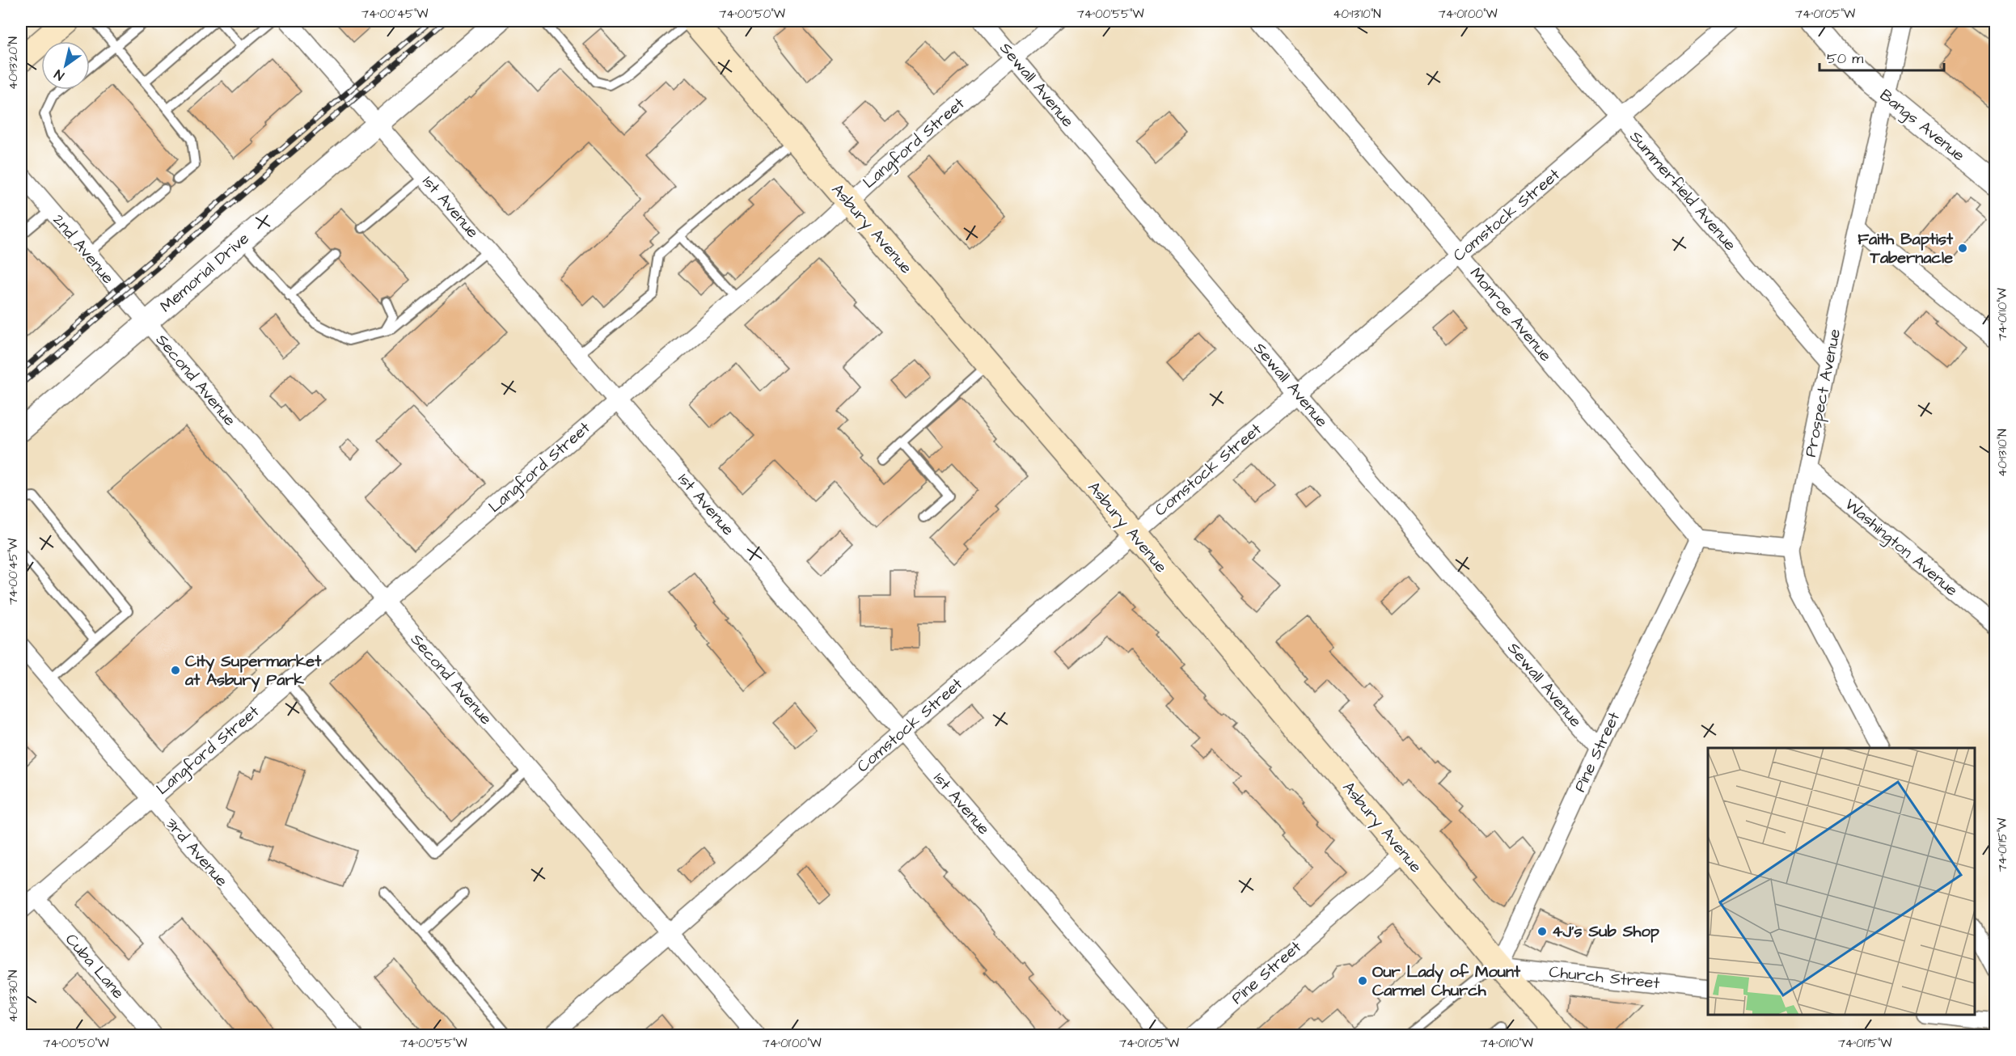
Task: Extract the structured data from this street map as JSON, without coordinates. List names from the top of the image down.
{
  "streets": {
    "main road": ["Asbury Avenue"],
    "street": [
      "Sewall Avenue",
      "Bangs Avenue",
      "Langford Street",
      "Summerfield Avenue",
      "1st Avenue",
      "Comstock Street",
      "2nd Avenue",
      "Memorial Drive",
      "Monroe Avenue",
      "Second Avenue",
      "Prospect Avenue",
      "Washington Avenue",
      "Pine Street",
      "3rd Avenue",
      "Cuba Lane",
      "Church Street"
    ]
  },
  "crossings": [
    ["Sewall Avenue", "Langford Street"],
    ["Sewall Avenue", "Comstock Street"],
    ["Sewall Avenue", "Pine Street"],
    ["Bangs Avenue", "Prospect Avenue"],
    ["Langford Street", "1st Avenue"],
    ["Langford Street", "Asbury Avenue"],
    ["Langford Street", "Second Avenue"],
    ["Langford Street", "3rd Avenue"],
    ["Langford Street", "Cuba Lane"],
    ["Summerfield Avenue", "Comstock Street"],
    ["Summerfield Avenue", "Prospect Avenue"],
    ["1st Avenue", "Comstock Street"],
    ["1st Avenue", "Memorial Drive"],
    ["Comstock Street", "Asbury Avenue"],
    ["Comstock Street", "Monroe Avenue"],
    ["Comstock Street", "Second Avenue"],
    ["Asbury Avenue", "Pine Street"],
    ["Asbury Avenue", "Church Street"],
    ["2nd Avenue", "Memorial Drive"],
    ["2nd Avenue", "Second Avenue"],
    ["Memorial Drive", "Second Avenue"],
    ["Monroe Avenue", "Pine Street"],
    ["Prospect Avenue", "Washington Avenue"],
    ["Pine Street", "Church Street"]
  ],
  "places": [
    "Faith Baptist Tabernacle",
    "City Supermarket at Asbury Park",
    "4J's Sub Shop",
    "Our Lady of Mount Carmel Church"
  ],
  "scale_bar": "50 m",
  "north": "bottom left",
  "coordinates": [
    "74°00'45\"W",
    "74°00'50\"W",
    "74°00'55\"W",
    "40°13'10\"N",
    "74°01'00\"W",
    "74°01'05\"W",
    "40°13'20\"N",
    "74°01'10\"W",
    "74°01'15\"W",
    "40°13'30\"N"
  ]
}
